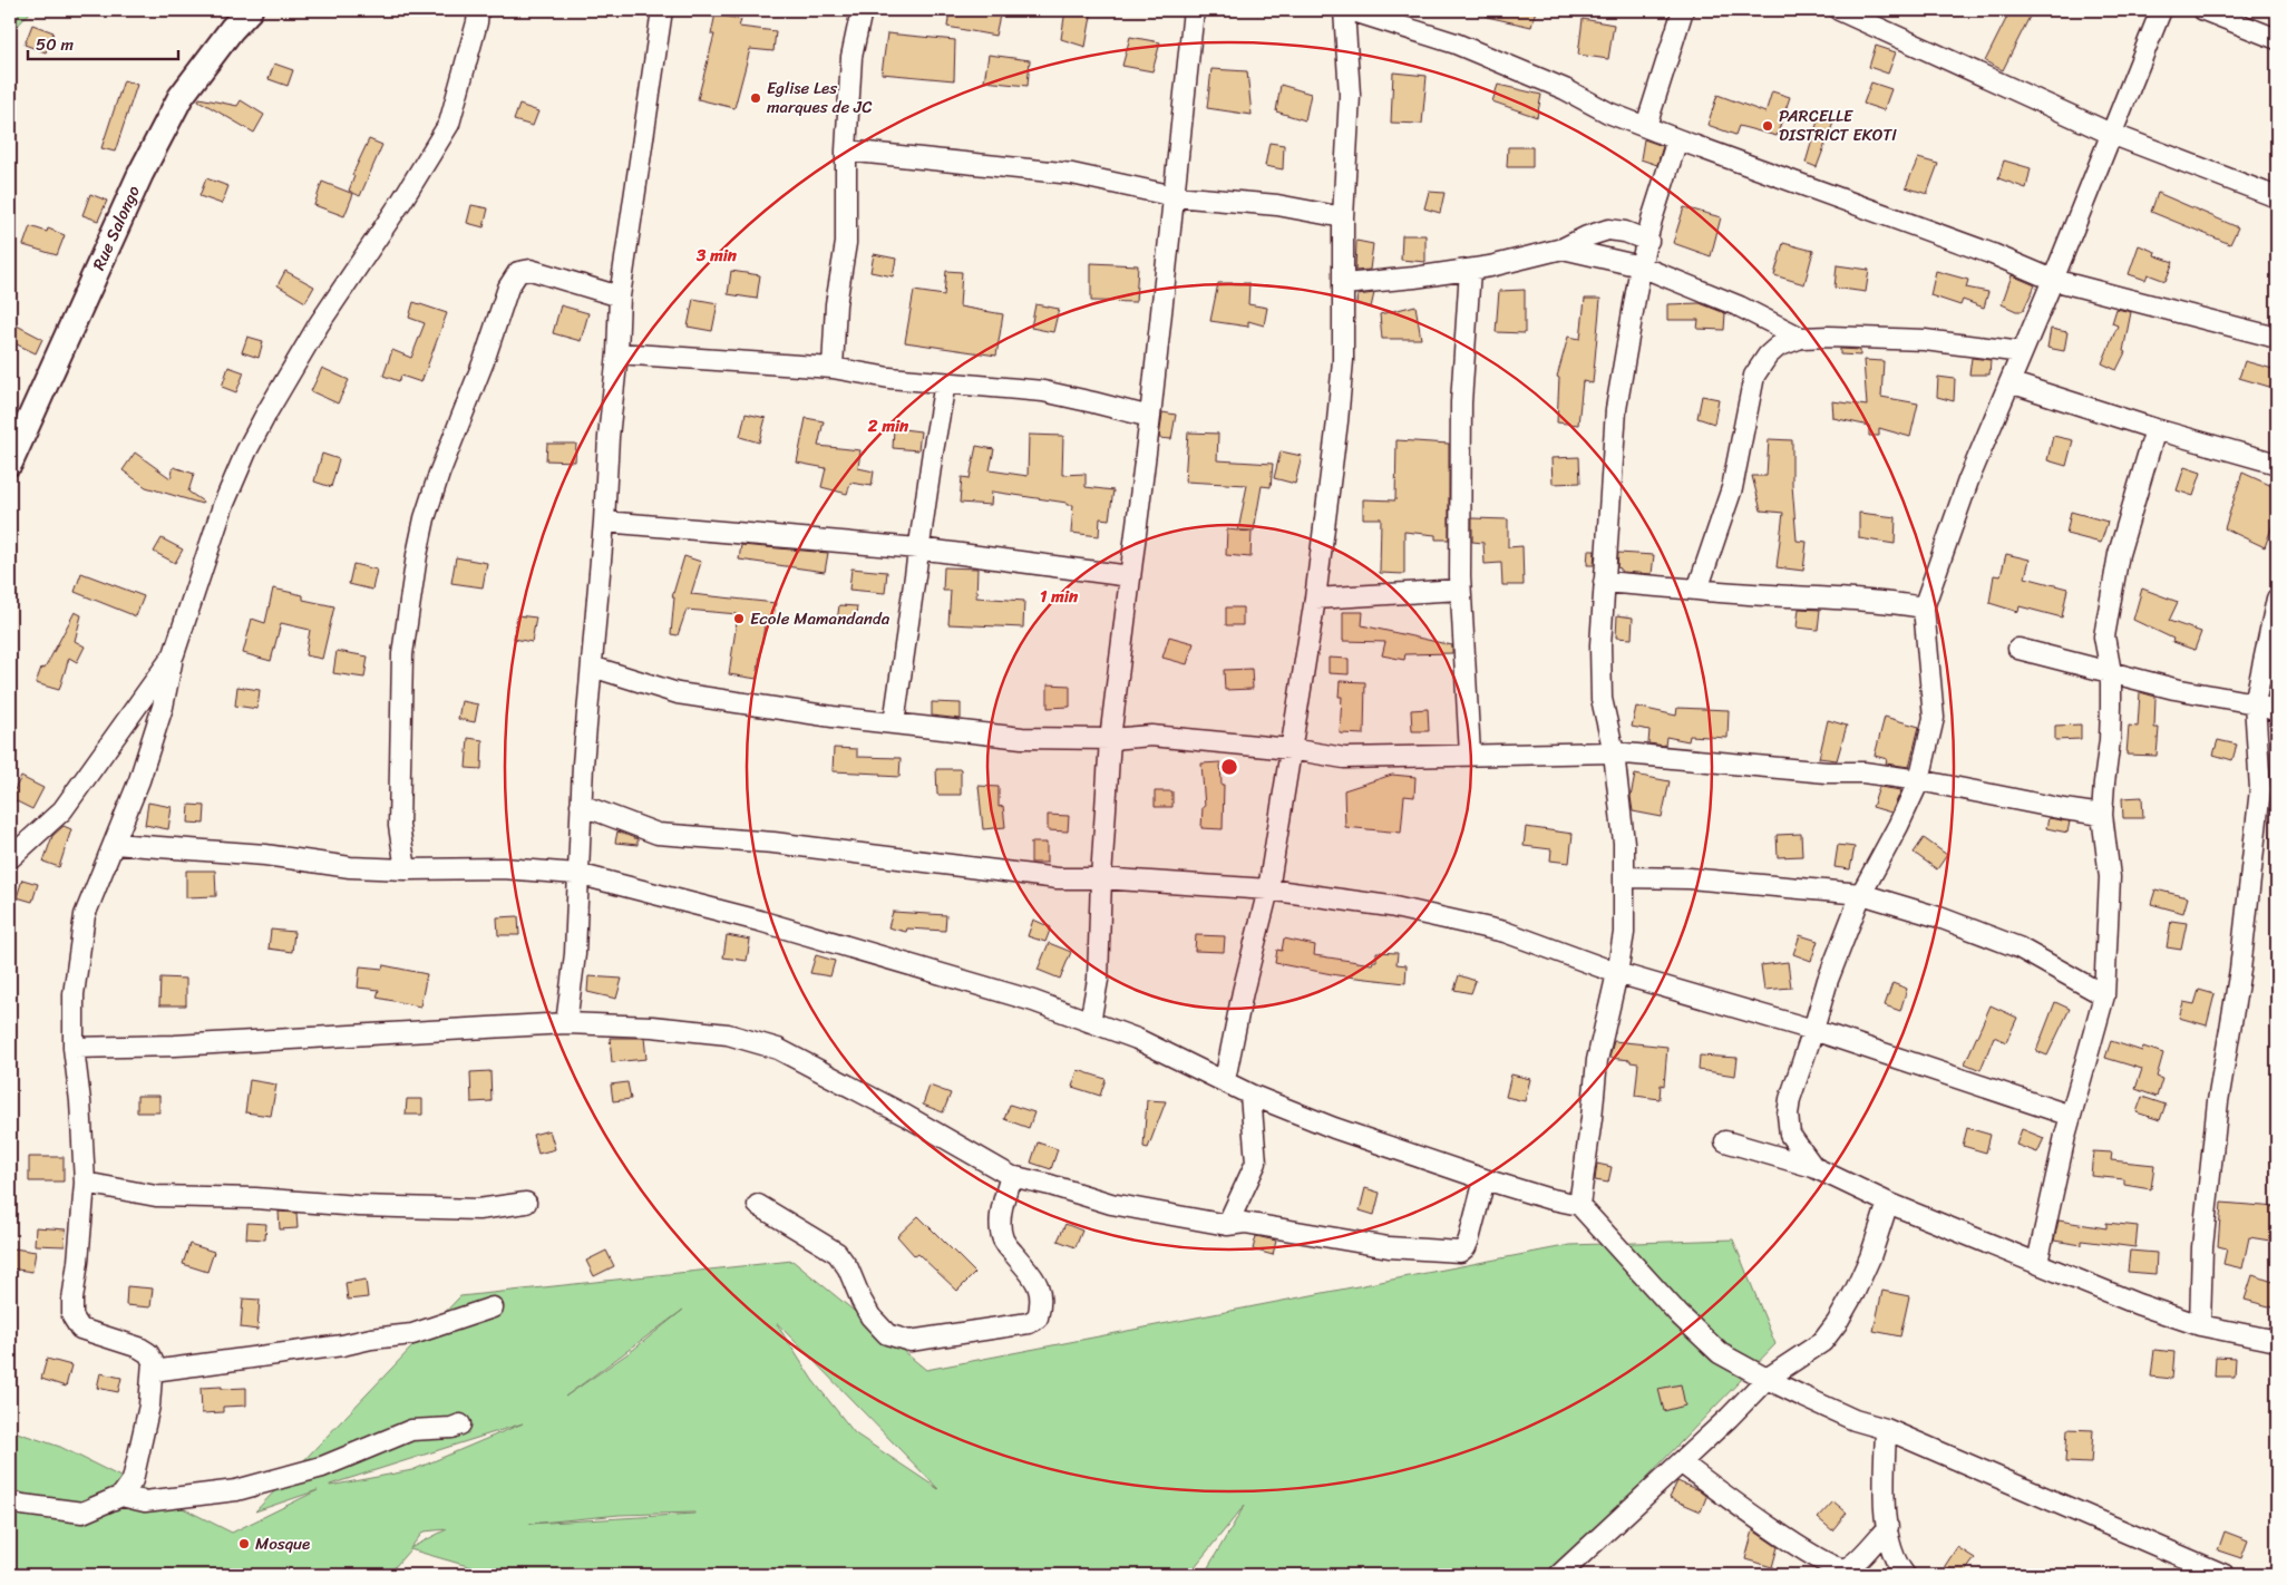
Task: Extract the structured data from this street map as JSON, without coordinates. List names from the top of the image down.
{
  "streets": {
    "street": ["Rue Salongo"]
  },
  "places": [
    "Eglise Les marques de JC",
    "PARCELLE DISTRICT EKOTI",
    "Ecole Mamandanda",
    "Mosque"
  ],
  "scale_bar": "50 m",
  "rings": ["3 min", "2 min", "1 min"]
}
